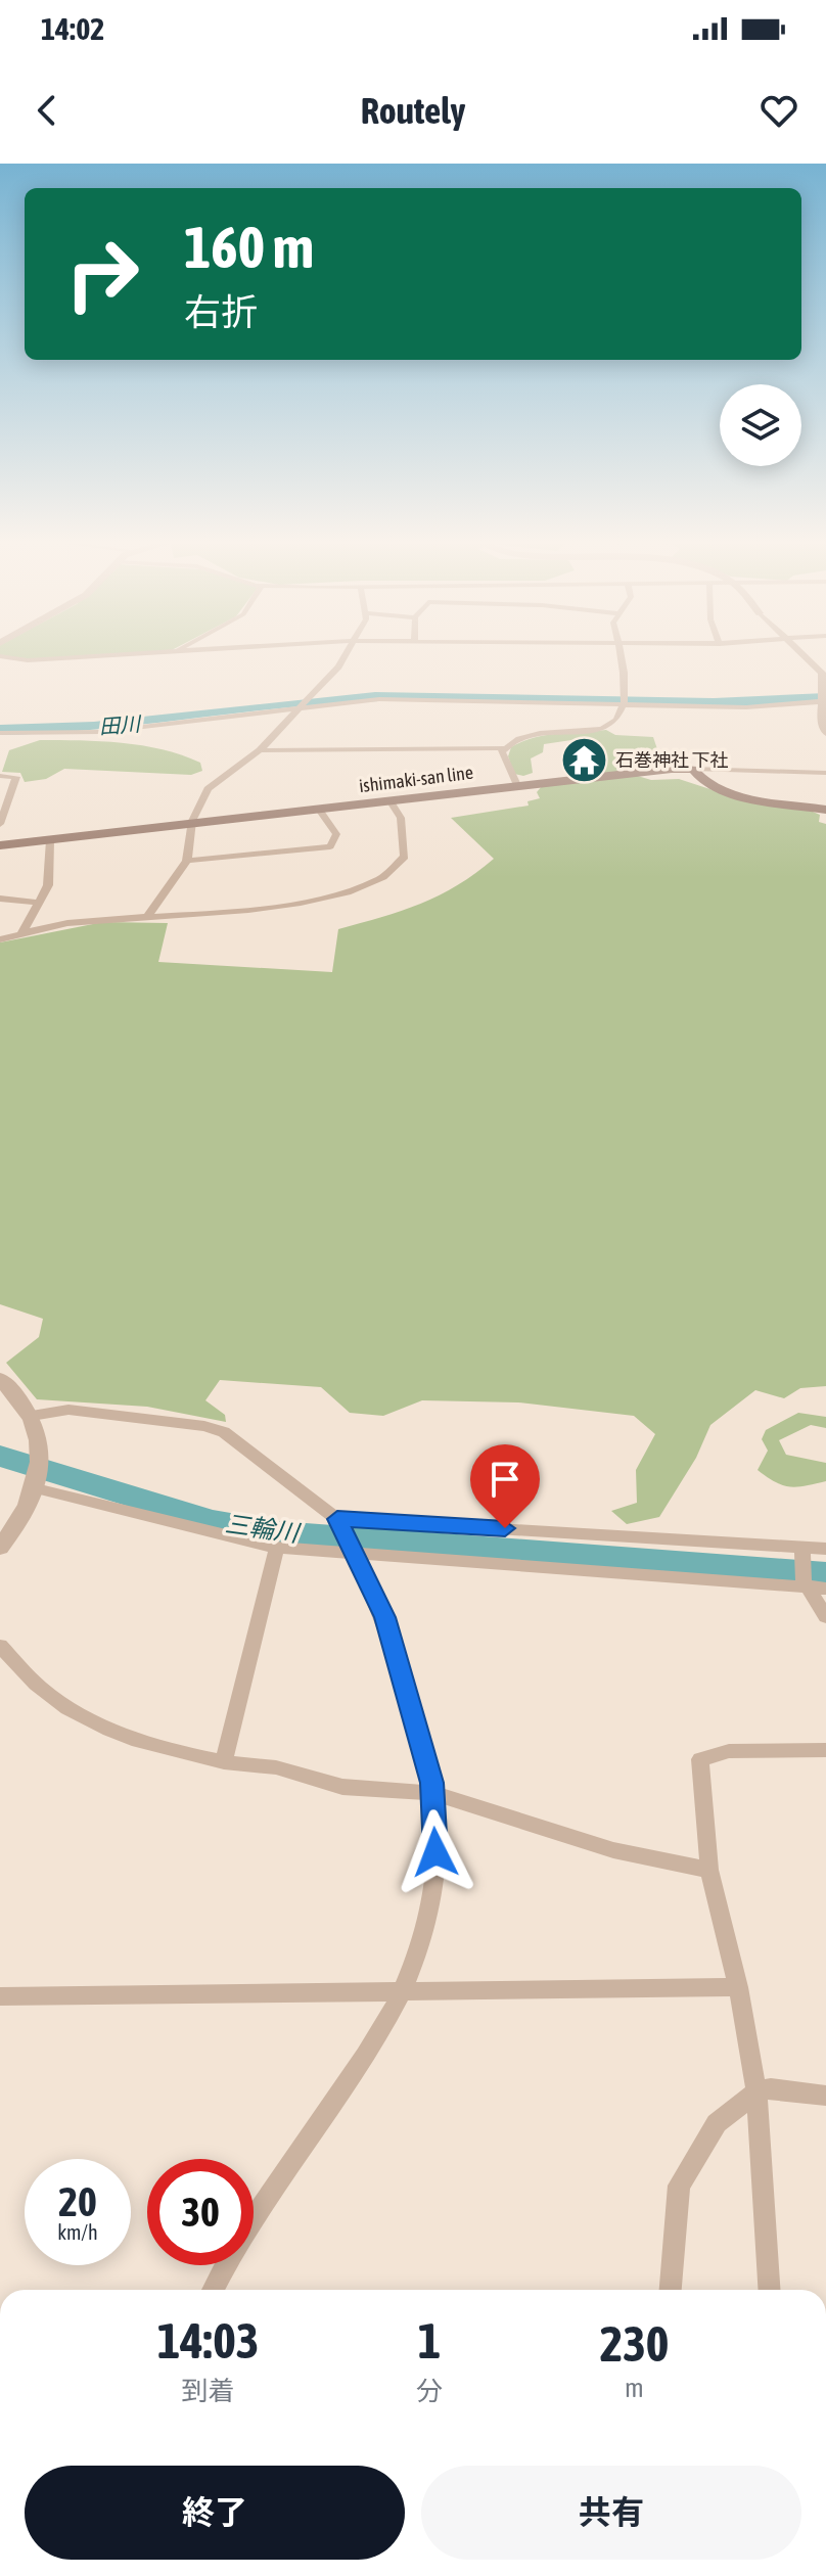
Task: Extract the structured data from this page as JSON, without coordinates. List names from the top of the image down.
{
  "streets": {
    "main road": ["ishimaki-san line"]
  },
  "water": ["田川", "三輪川"],
  "places": {
    "temple": ["石巻神社 下社"]
  },
  "page": {
    "status": "14:02",
    "header": "Routely",
    "turn": ["160 m", "右折"],
    "speed": "20 km/h",
    "limit": "30",
    "eta": [
      "14:03",
      "到着",
      "1",
      "分",
      "230",
      "m"
    ],
    "buttons": ["終了", "共有"]
  }
}
